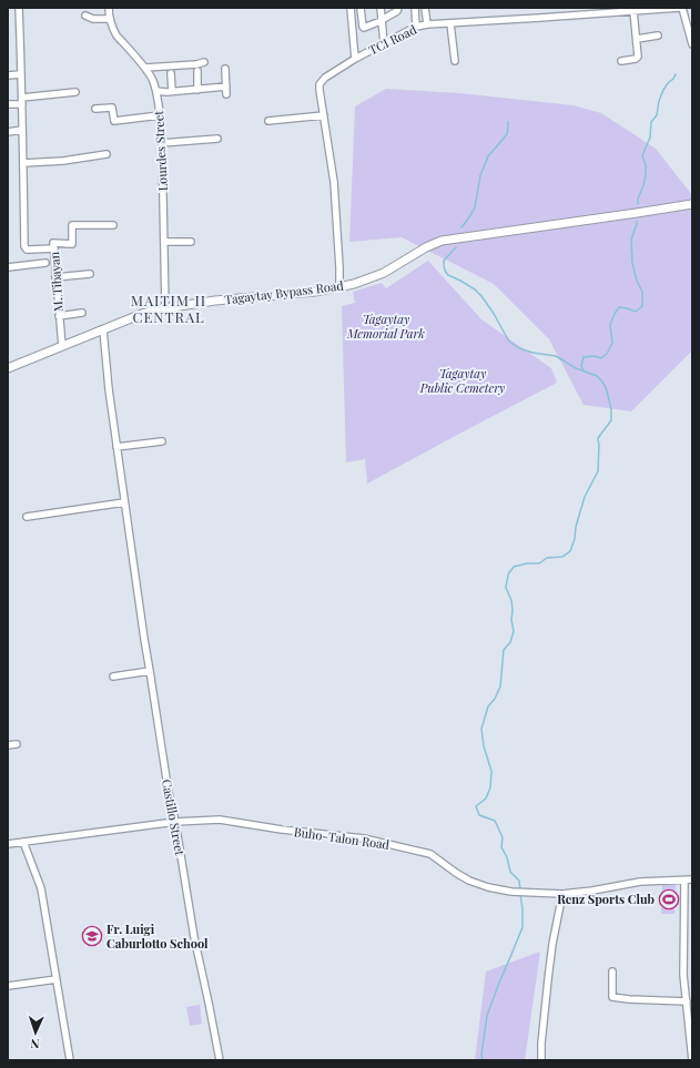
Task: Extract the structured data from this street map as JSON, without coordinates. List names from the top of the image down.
{
  "streets": {
    "main road": ["Tagaytay Bypass Road"],
    "street": [
      "TCI Road",
      "Lourdes Street",
      "M. Tibayan",
      "Castillo Street",
      "Buho-Talon Road"
    ]
  },
  "crossings": [
    ["TCI Road", "Tagaytay Bypass Road"],
    ["Lourdes Street", "Tagaytay Bypass Road"],
    ["M. Tibayan", "Tagaytay Bypass Road"],
    ["Tagaytay Bypass Road", "Castillo Street"],
    ["Castillo Street", "Buho-Talon Road"]
  ],
  "districts": ["MAITIM II CENTRAL"],
  "parks": ["Tagaytay Memorial Park", "Tagaytay Public Cemetery"],
  "places": {
    "sports": ["Renz Sports Club"],
    "school or university": ["Fr. Luigi Caburlotto School"]
  },
  "north": "bottom"
}
